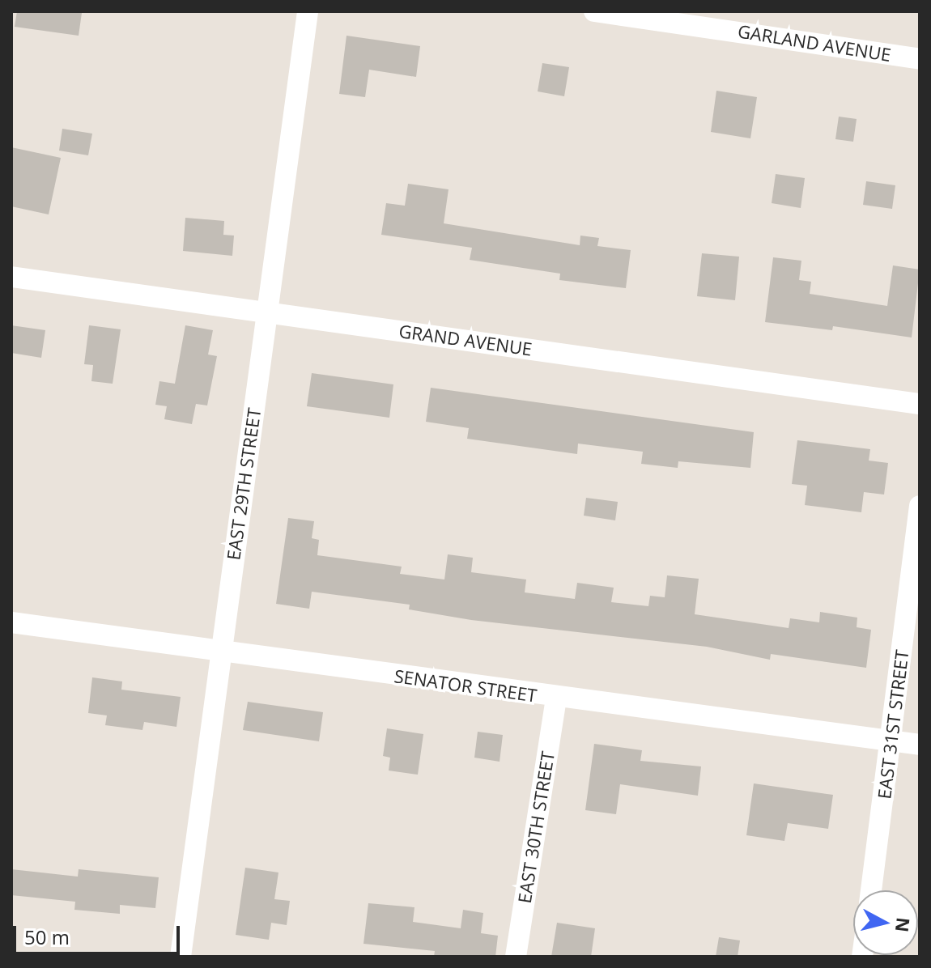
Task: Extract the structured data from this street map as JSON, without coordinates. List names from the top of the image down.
{
  "streets": {
    "street": [
      "GARLAND AVENUE",
      "GRAND AVENUE",
      "EAST 29TH STREET",
      "SENATOR STREET",
      "EAST 31ST STREET",
      "EAST 30TH STREET"
    ]
  },
  "crossings": [
    ["GRAND AVENUE", "EAST 29TH STREET"],
    ["EAST 29TH STREET", "SENATOR STREET"],
    ["SENATOR STREET", "EAST 31ST STREET"],
    ["SENATOR STREET", "EAST 30TH STREET"]
  ],
  "scale_bar": "50 m",
  "north": "right"
}
